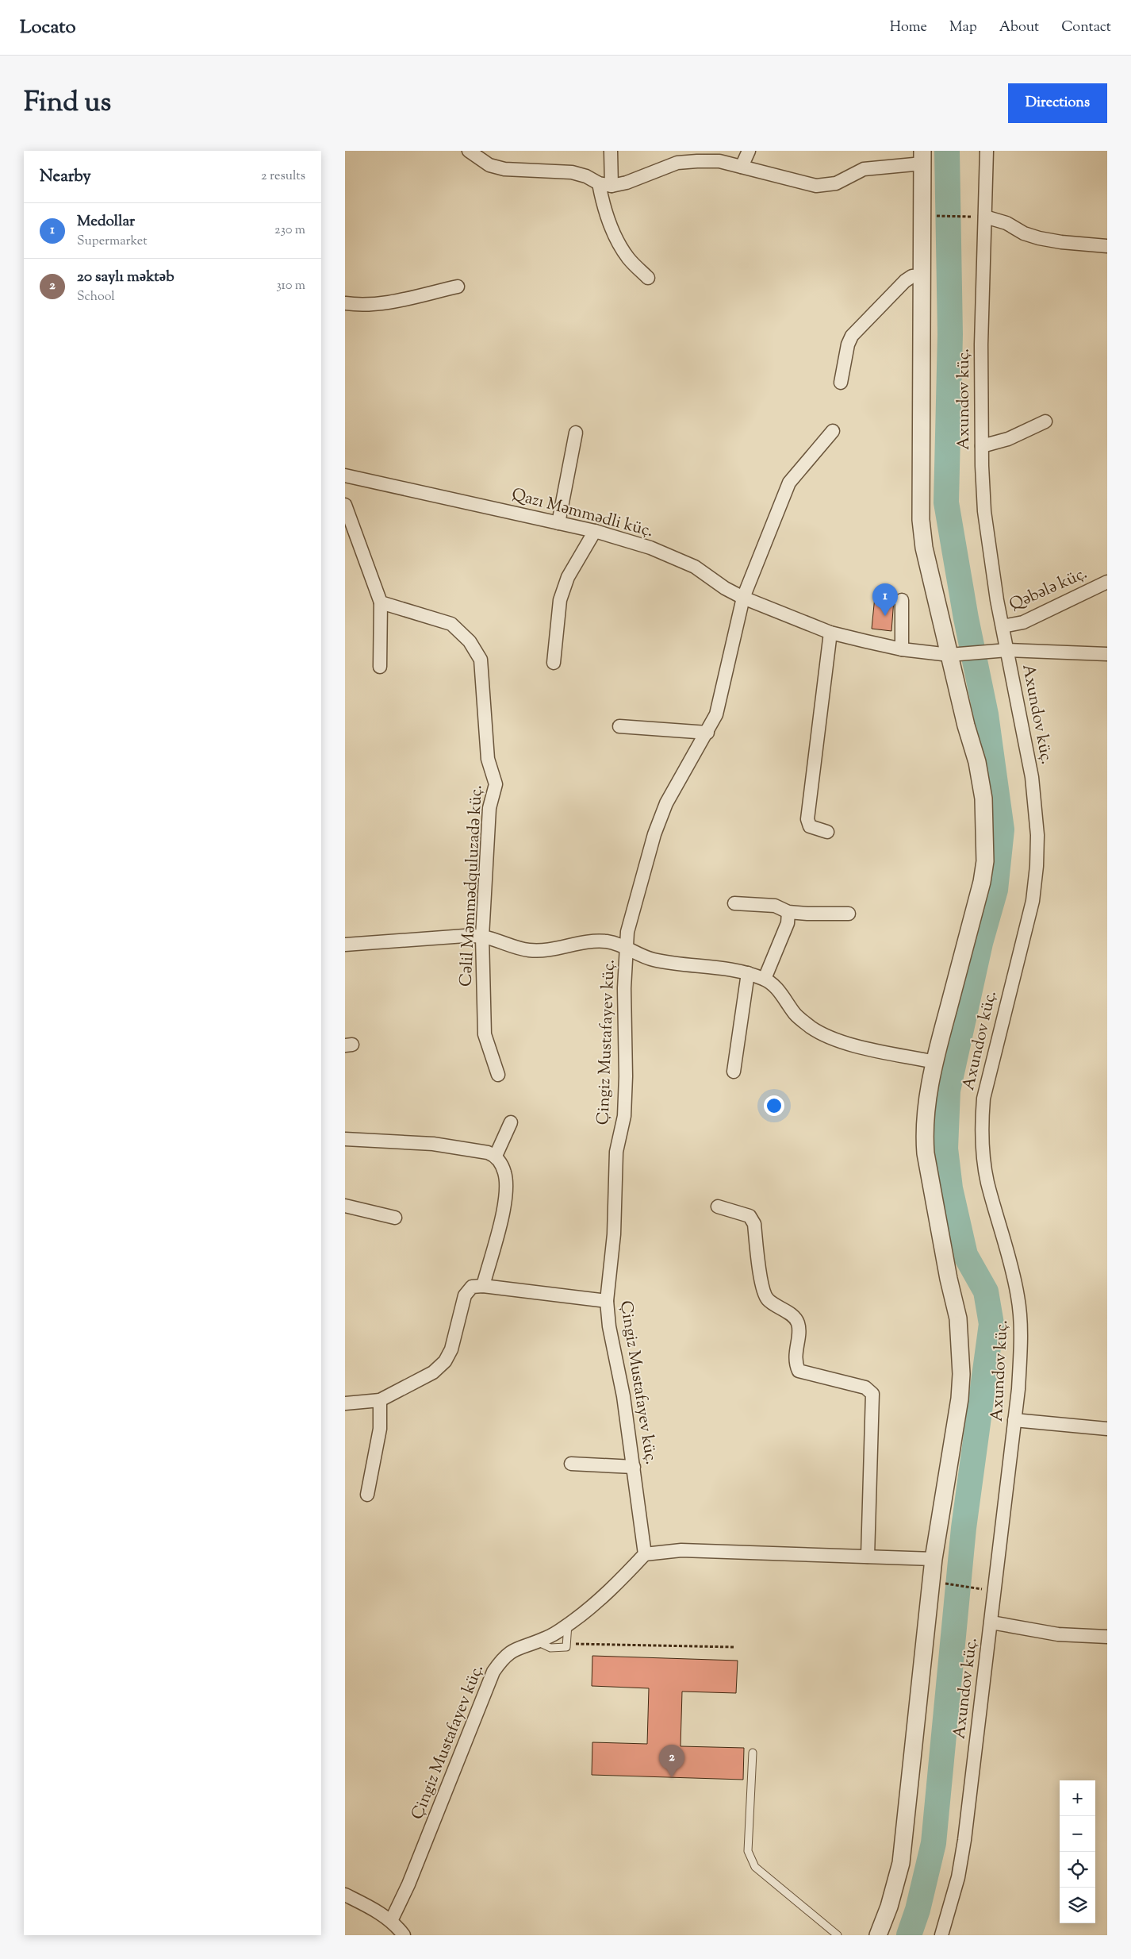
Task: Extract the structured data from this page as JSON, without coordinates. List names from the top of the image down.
{
  "streets": {
    "street": [
      "Axundov küç.",
      "Qazı Məmmədli küç.",
      "Qəbələ küç.",
      "Cəlil Məmmədquluzadə küç.",
      "Çingiz Mustafayev küç."
    ]
  },
  "crossings": [
    ["Axundov küç.", "Qazı Məmmədli küç."],
    ["Axundov küç.", "Qəbələ küç."],
    ["Qazı Məmmədli küç.", "Çingiz Mustafayev küç."]
  ],
  "page": {
    "header": "Locato",
    "nav": [
      "Home",
      "Map",
      "About",
      "Contact"
    ],
    "title": "Find us",
    "buttons": "Directions",
    "heading": ["Nearby", "2 results"],
    "list": [
      {
        "mark": "1",
        "name": "Medollar",
        "note": "Supermarket",
        "value": "230 m"
      },
      {
        "mark": "2",
        "name": "20 saylı məktəb",
        "note": "School",
        "value": "310 m"
      }
    ],
    "pins": ["1", "2"],
    "map_buttons": ["+", "−"]
  }
}
